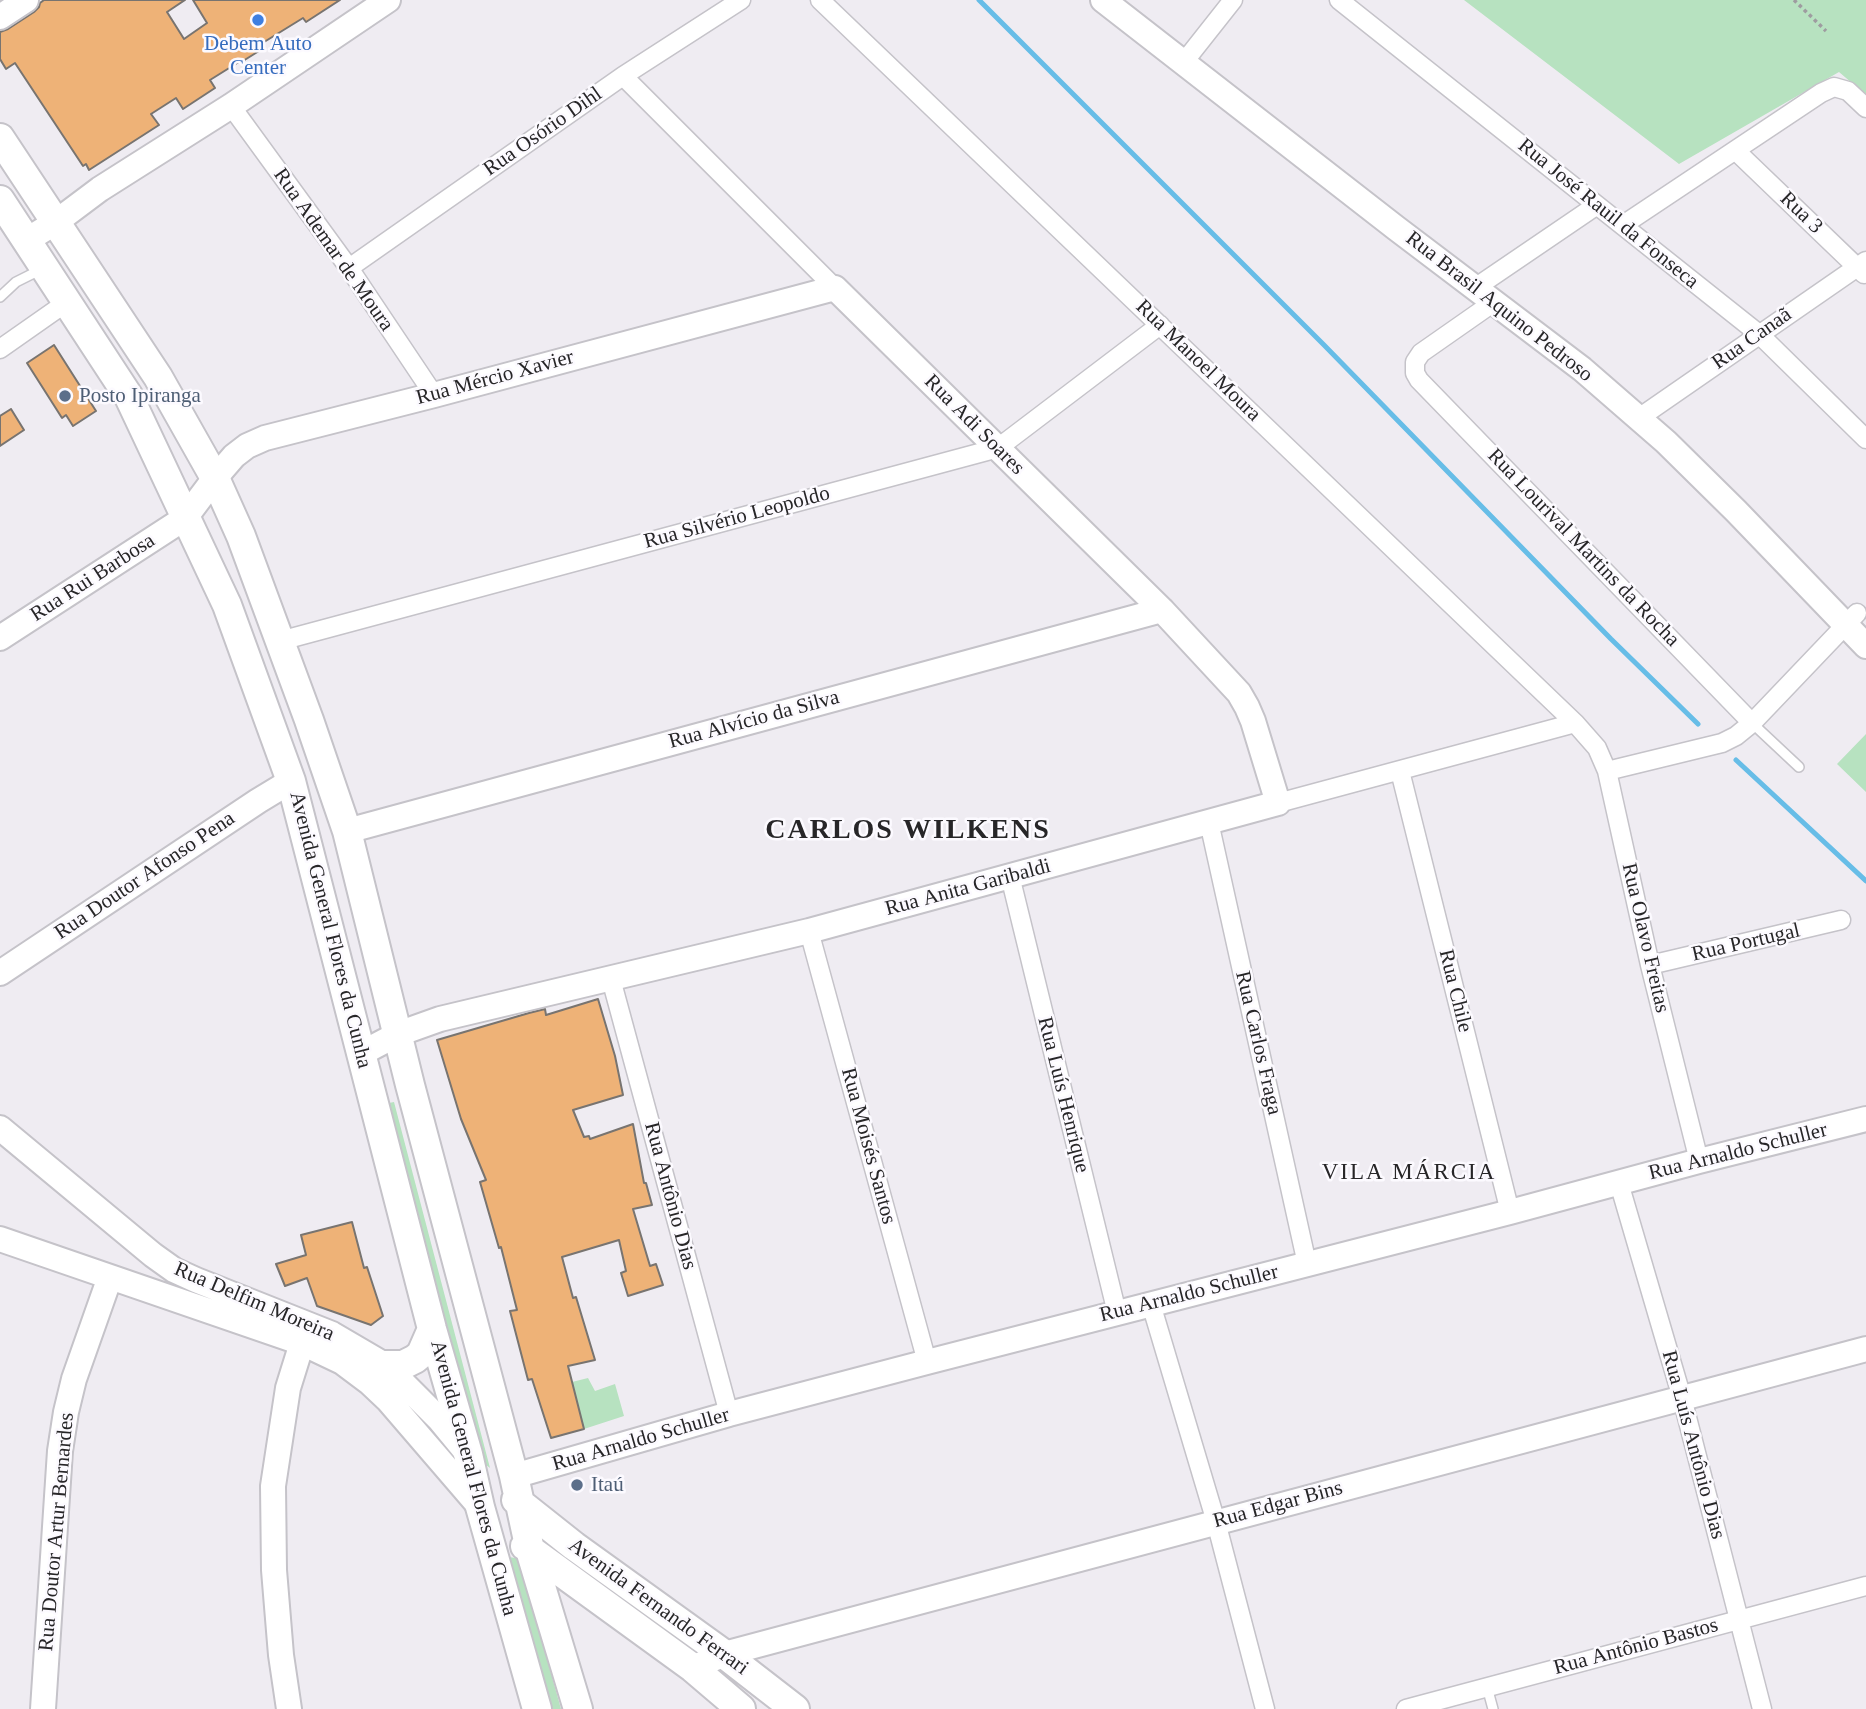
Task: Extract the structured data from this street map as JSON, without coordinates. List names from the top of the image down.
{
  "streets": {
    "main road": ["Avenida General Flores da Cunha", "Avenida Fernando Ferrari"],
    "street": [
      "Rua Osório Dihl",
      "Rua 3",
      "Rua José Rauil da Fonseca",
      "Rua Ademar de Moura",
      "Rua Brasil Aquino Pedroso",
      "Rua Canaã",
      "Rua Manoel Moura",
      "Rua Mércio Xavier",
      "Rua Adi Soares",
      "Rua Silvério Leopoldo",
      "Rua Lourival Martins da Rocha",
      "Rua Rui Barbosa",
      "Rua Alvício da Silva",
      "Rua Doutor Afonso Pena",
      "Rua Anita Garibaldi",
      "Rua Olavo Freitas",
      "Rua Portugal",
      "Rua Chile",
      "Rua Carlos Fraga",
      "Rua Luís Henrique",
      "Rua Moisés Santos",
      "Rua Arnaldo Schuller",
      "Rua Antônio Dias",
      "Rua Delfim Moreira",
      "Rua Luís Antônio Dias",
      "Rua Edgar Bins",
      "Rua Doutor Artur Bernardes",
      "Rua Antônio Bastos"
    ]
  },
  "crossings": [
    ["Rua Osório Dihl", "Rua Ademar de Moura"],
    ["Rua Osório Dihl", "Rua Adi Soares"],
    ["Rua 3", "Rua Canaã"],
    ["Rua José Rauil da Fonseca", "Rua Canaã"],
    ["Rua Ademar de Moura", "Rua Mércio Xavier"],
    ["Rua Brasil Aquino Pedroso", "Rua Canaã"],
    ["Rua Brasil Aquino Pedroso", "Rua Lourival Martins da Rocha"],
    ["Rua Manoel Moura", "Rua Silvério Leopoldo"],
    ["Rua Manoel Moura", "Rua Anita Garibaldi"],
    ["Rua Manoel Moura", "Rua Olavo Freitas"],
    ["Rua Mércio Xavier", "Rua Adi Soares"],
    ["Rua Mércio Xavier", "Rua Rui Barbosa"],
    ["Rua Mércio Xavier", "Avenida General Flores da Cunha"],
    ["Rua Adi Soares", "Rua Silvério Leopoldo"],
    ["Rua Adi Soares", "Rua Alvício da Silva"],
    ["Rua Adi Soares", "Rua Anita Garibaldi"],
    ["Rua Silvério Leopoldo", "Avenida General Flores da Cunha"],
    ["Rua Rui Barbosa", "Avenida General Flores da Cunha"],
    ["Rua Alvício da Silva", "Avenida General Flores da Cunha"],
    ["Rua Doutor Afonso Pena", "Avenida General Flores da Cunha"],
    ["Rua Anita Garibaldi", "Avenida General Flores da Cunha"],
    ["Rua Anita Garibaldi", "Rua Olavo Freitas"],
    ["Rua Anita Garibaldi", "Rua Chile"],
    ["Rua Anita Garibaldi", "Rua Carlos Fraga"],
    ["Rua Anita Garibaldi", "Rua Luís Henrique"],
    ["Rua Anita Garibaldi", "Rua Moisés Santos"],
    ["Rua Anita Garibaldi", "Rua Antônio Dias"],
    ["Avenida General Flores da Cunha", "Rua Arnaldo Schuller"],
    ["Avenida General Flores da Cunha", "Rua Delfim Moreira"],
    ["Avenida General Flores da Cunha", "Avenida Fernando Ferrari"],
    ["Rua Olavo Freitas", "Rua Portugal"],
    ["Rua Olavo Freitas", "Rua Arnaldo Schuller"],
    ["Rua Chile", "Rua Arnaldo Schuller"],
    ["Rua Carlos Fraga", "Rua Arnaldo Schuller"],
    ["Rua Luís Henrique", "Rua Arnaldo Schuller"],
    ["Rua Moisés Santos", "Rua Arnaldo Schuller"],
    ["Rua Arnaldo Schuller", "Rua Antônio Dias"],
    ["Rua Arnaldo Schuller", "Rua Luís Antônio Dias"],
    ["Rua Delfim Moreira", "Avenida Fernando Ferrari"],
    ["Rua Luís Antônio Dias", "Rua Edgar Bins"],
    ["Rua Luís Antônio Dias", "Rua Antônio Bastos"],
    ["Rua Edgar Bins", "Avenida Fernando Ferrari"]
  ],
  "districts": ["CARLOS WILKENS", "VILA MÁRCIA"],
  "places": ["Debem Auto Center", "Posto Ipiranga", "Itaú"]
}
